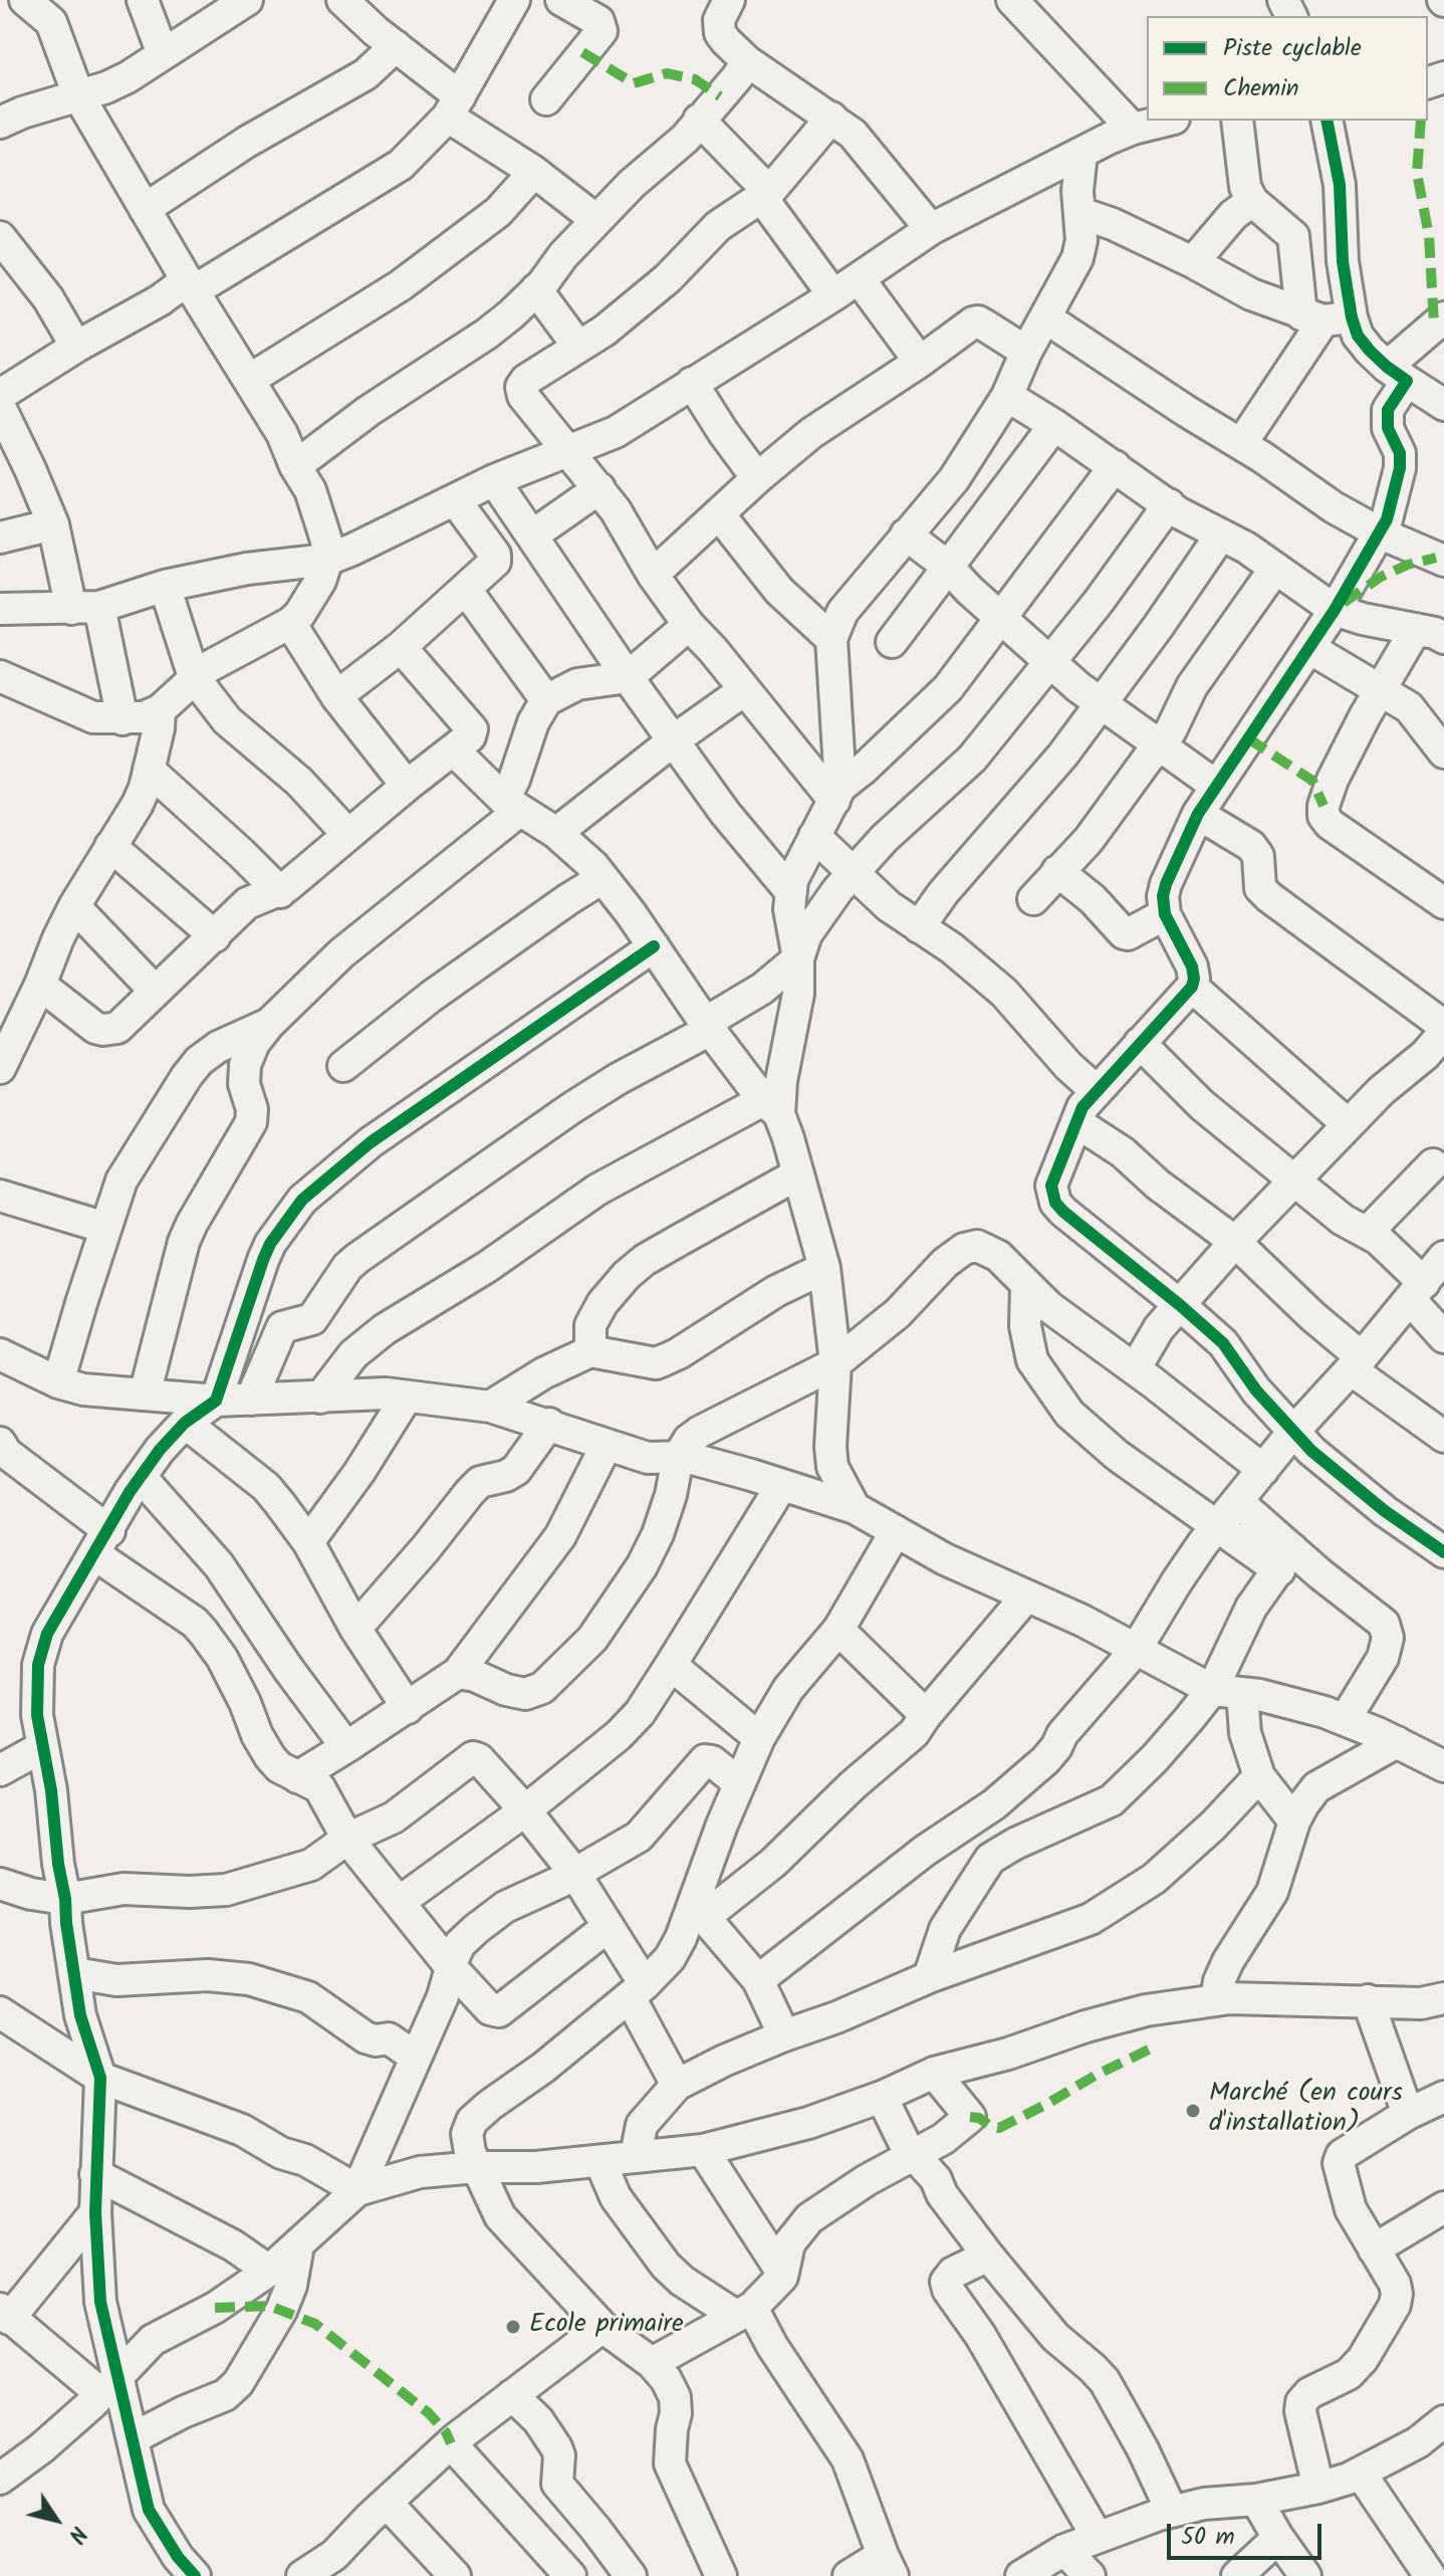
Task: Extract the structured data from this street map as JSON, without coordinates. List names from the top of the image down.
{
  "places": ["Marché (en cours d'installation)", "Ecole primaire"],
  "legend": ["Piste cyclable", "Chemin"],
  "scale_bar": "50 m",
  "north": "bottom right"
}
